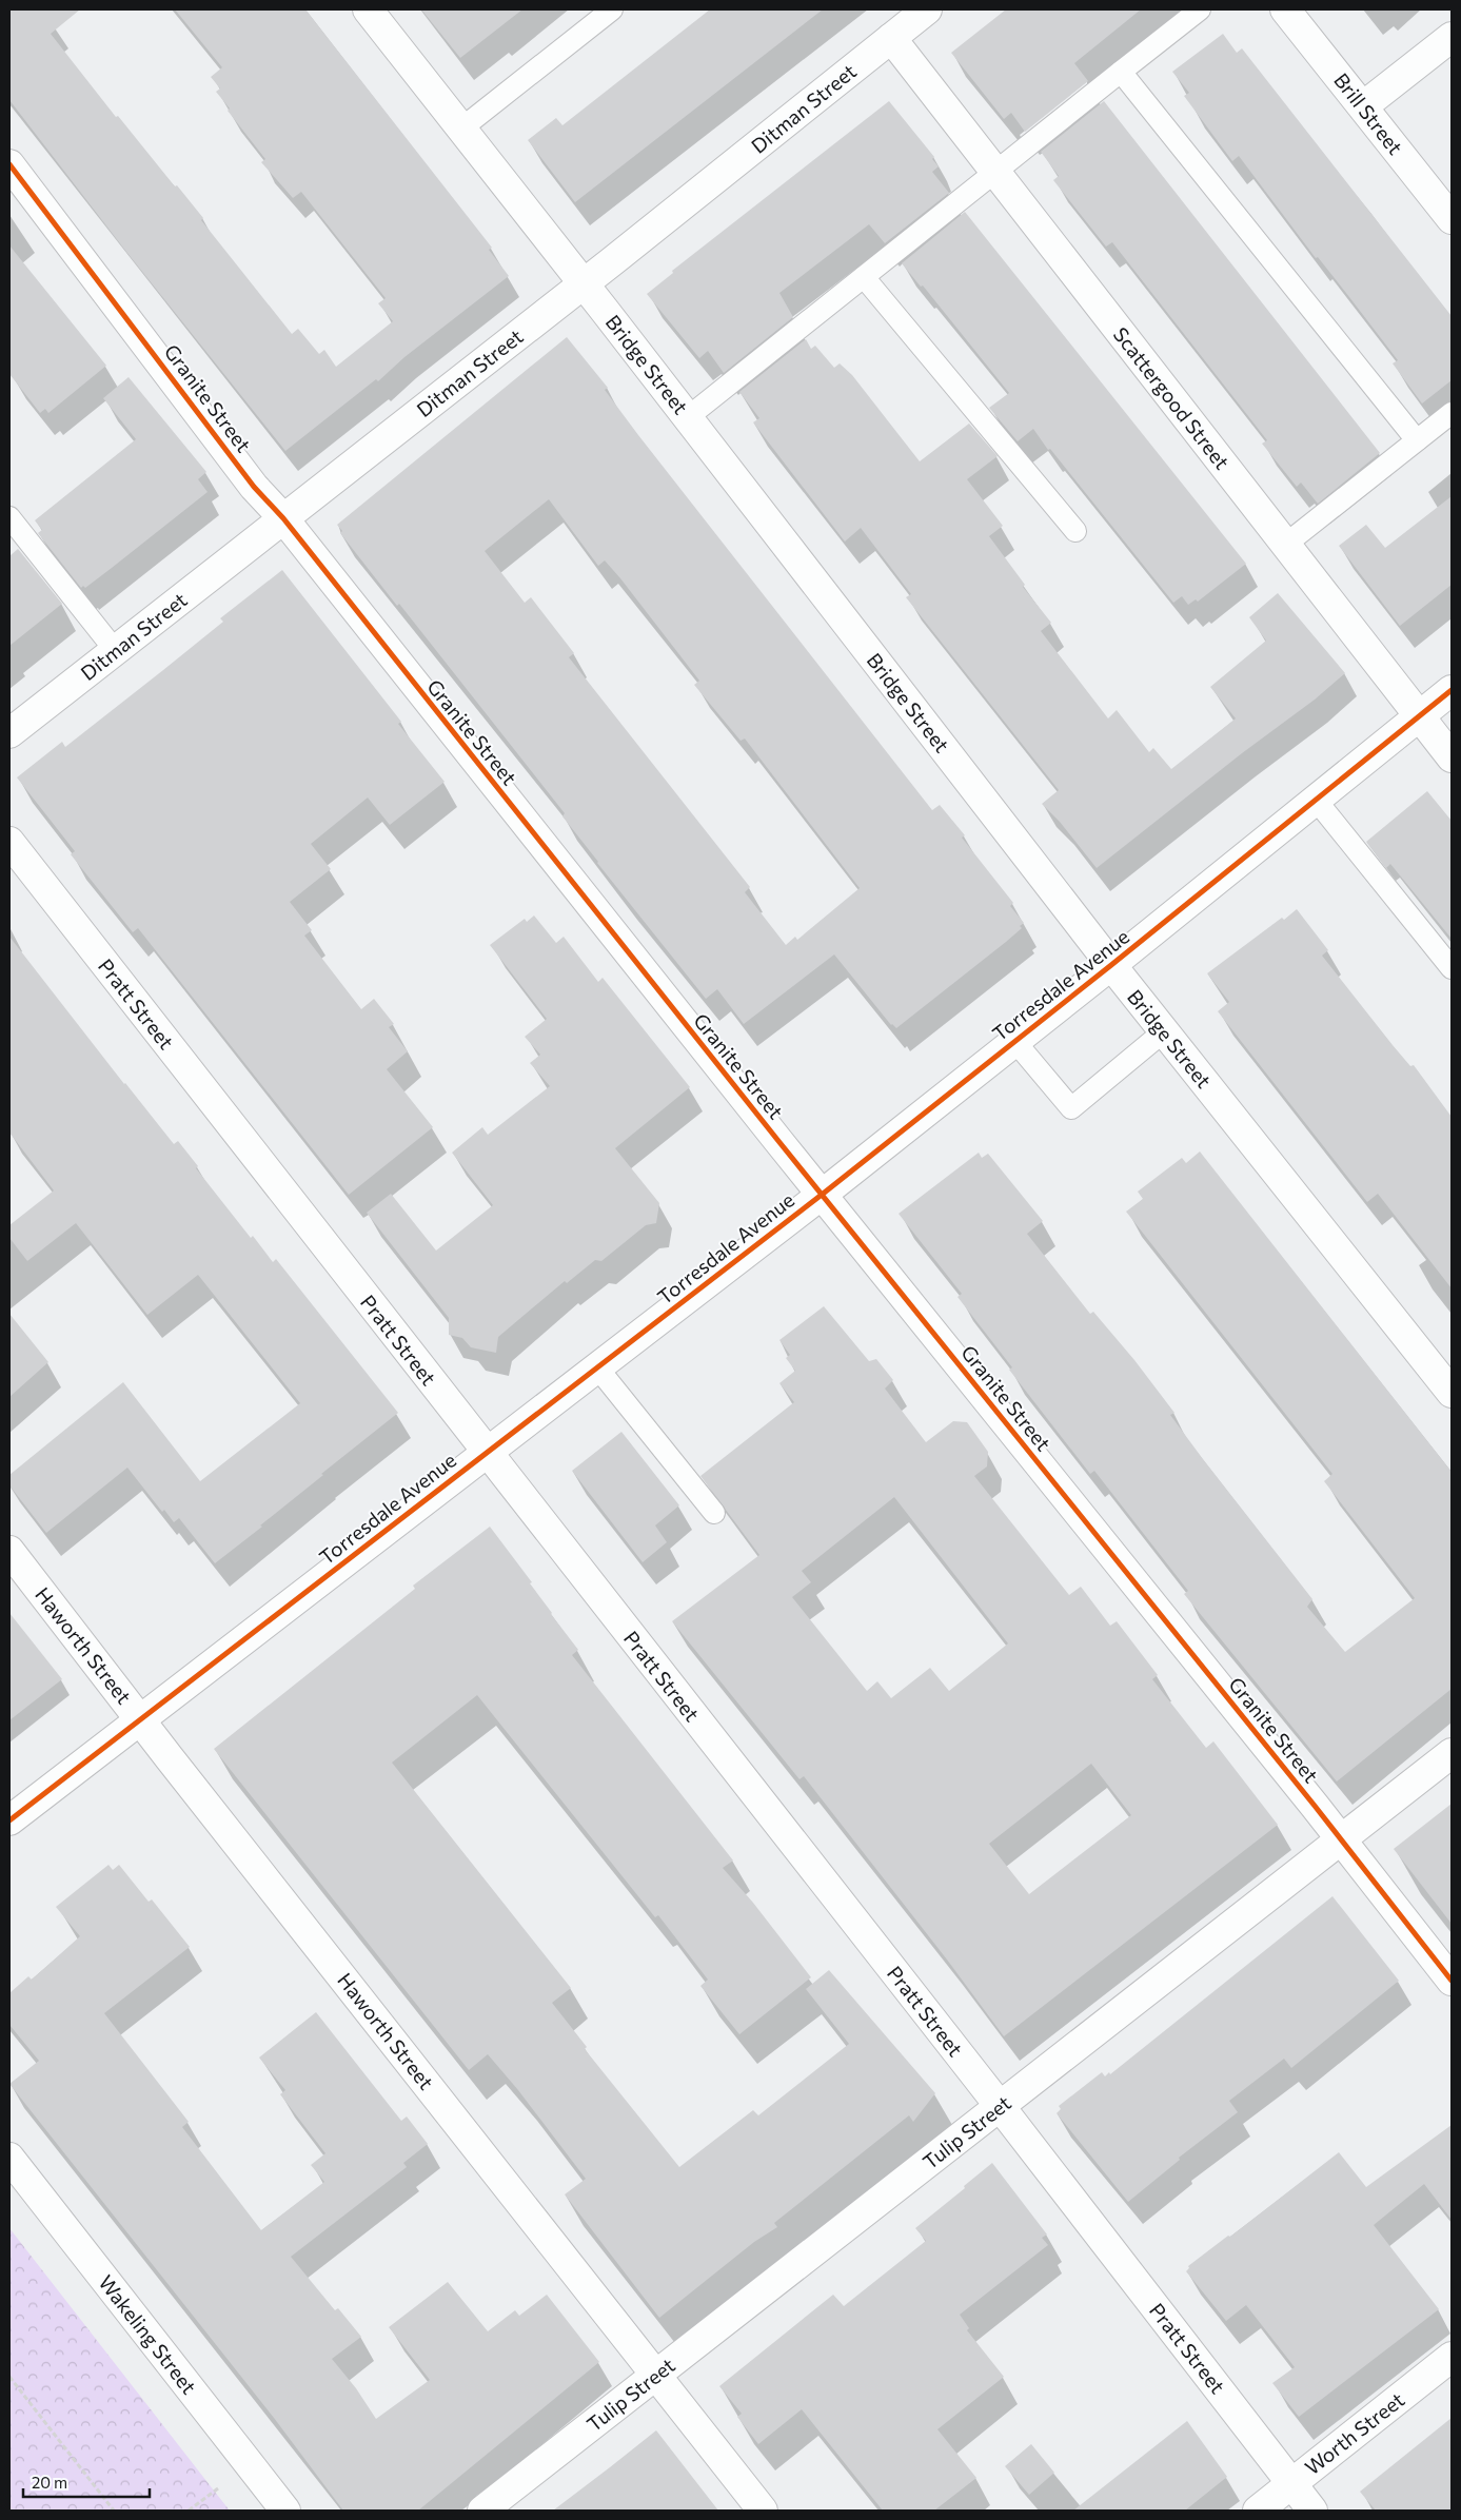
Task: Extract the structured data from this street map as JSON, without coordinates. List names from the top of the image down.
{
  "streets": {
    "street": [
      "Ditman Street",
      "Brill Street",
      "Bridge Street",
      "Granite Street",
      "Scattergood Street",
      "Torresdale Avenue",
      "Pratt Street",
      "Haworth Street",
      "Tulip Street",
      "Wakeling Street",
      "Worth Street"
    ]
  },
  "crossings": [
    ["Ditman Street", "Bridge Street"],
    ["Ditman Street", "Granite Street"],
    ["Ditman Street", "Scattergood Street"],
    ["Bridge Street", "Torresdale Avenue"],
    ["Granite Street", "Torresdale Avenue"],
    ["Granite Street", "Tulip Street"],
    ["Scattergood Street", "Torresdale Avenue"],
    ["Torresdale Avenue", "Pratt Street"],
    ["Torresdale Avenue", "Haworth Street"],
    ["Pratt Street", "Tulip Street"],
    ["Pratt Street", "Worth Street"],
    ["Haworth Street", "Tulip Street"]
  ],
  "scale_bar": "20 m"
}
